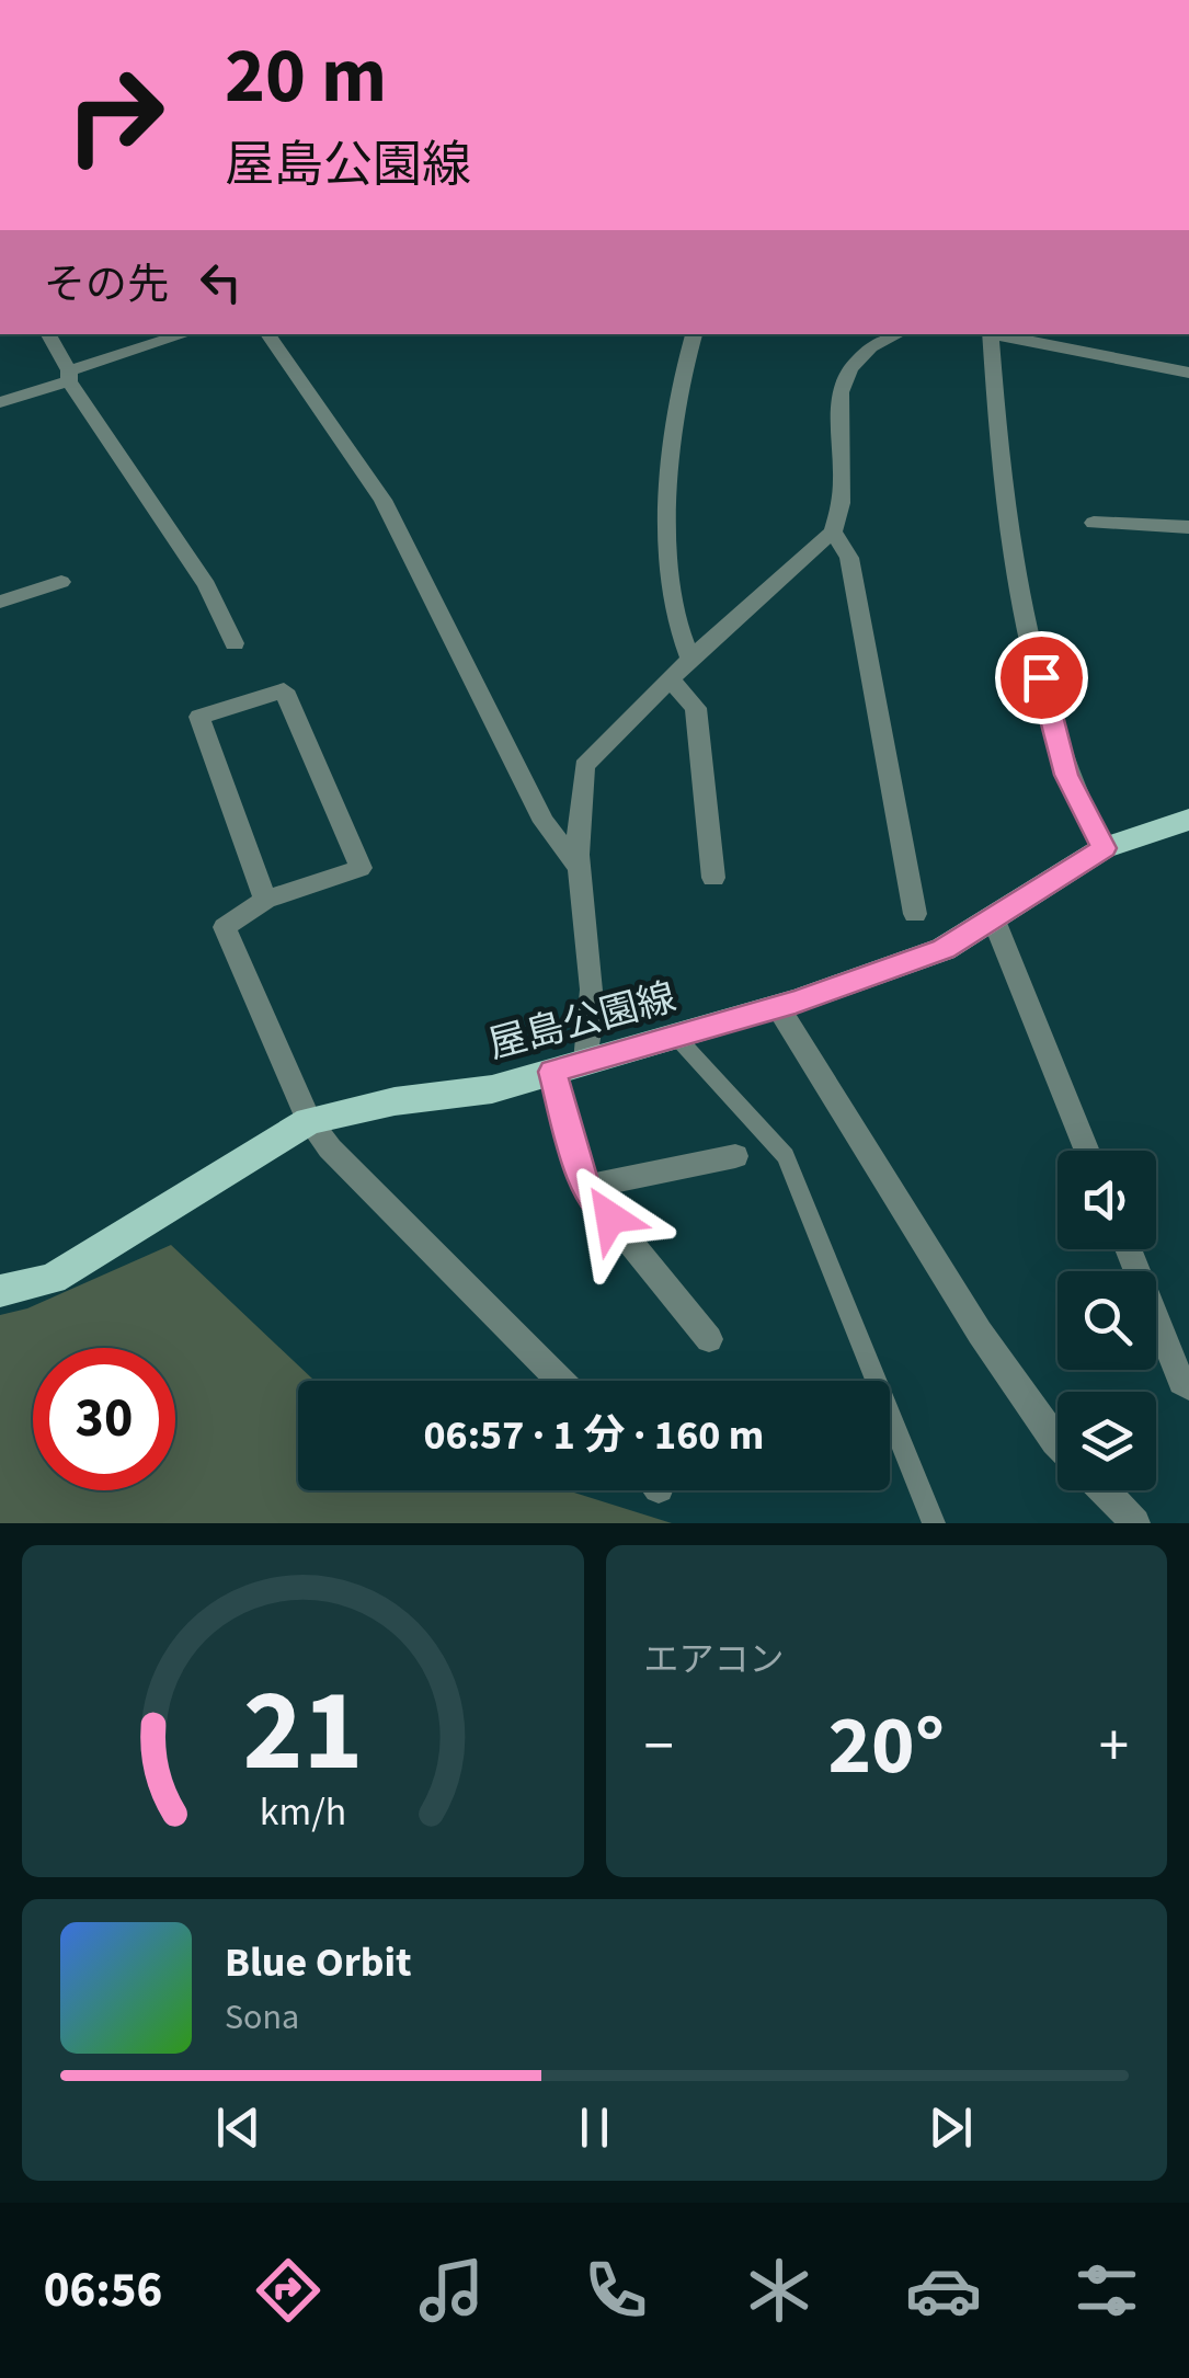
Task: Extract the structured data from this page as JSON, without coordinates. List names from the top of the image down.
{
  "streets": {
    "main road": ["屋島公園線"]
  },
  "page": {
    "turn": ["20 m", "屋島公園線"],
    "then": "その先",
    "limit": "30",
    "trip": "06:57 · 1 分 · 160 m",
    "tile": "エアコン",
    "heat": ["−", "20°", "+"],
    "song": ["Blue Orbit", "Sona"],
    "tabs": "06:56",
    "gauge": ["21", "km/h"]
  }
}
